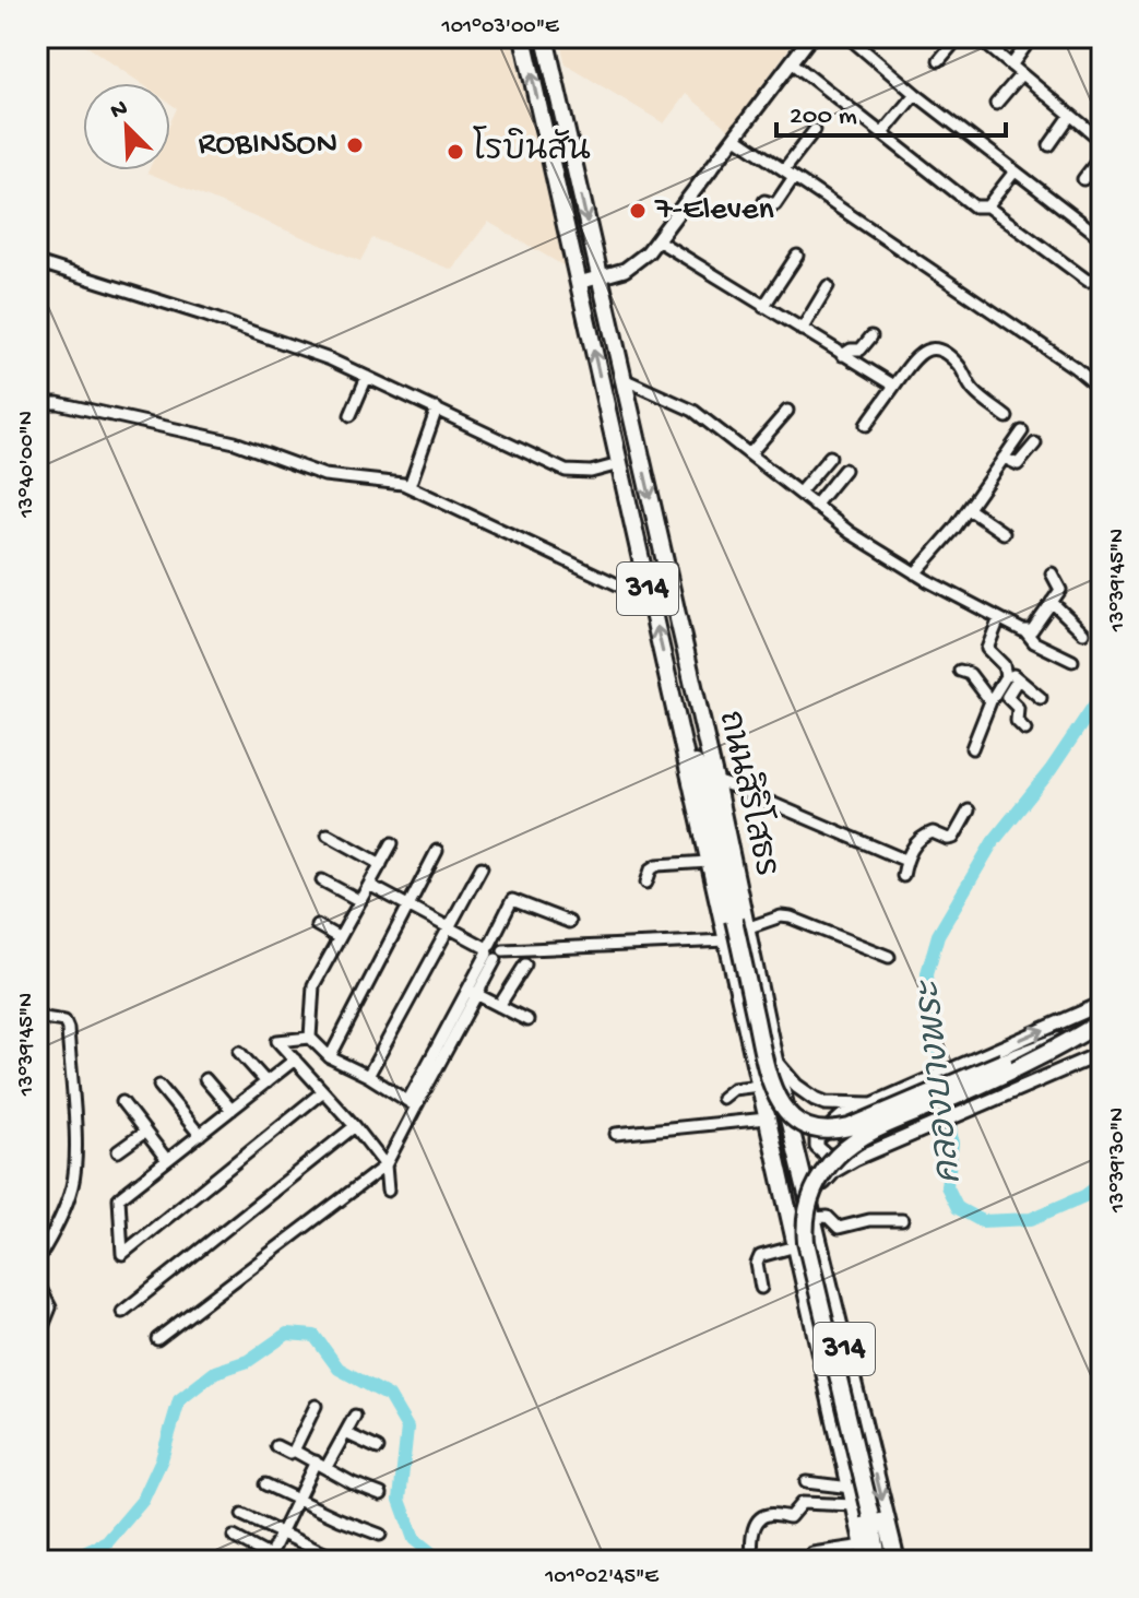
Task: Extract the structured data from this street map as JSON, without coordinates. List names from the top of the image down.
{
  "streets": {
    "highway": ["314", "ถนนสิริโสธร"]
  },
  "water": ["คลองบางพระ"],
  "places": ["ROBINSON", "โรบินสัน", "7-Eleven"],
  "scale_bar": "200 m",
  "north": "top left",
  "coordinates": [
    "101°03'00\"E",
    "13°40'00\"N",
    "13°39'45\"N",
    "13°39'30\"N",
    "101°02'45\"E"
  ]
}
